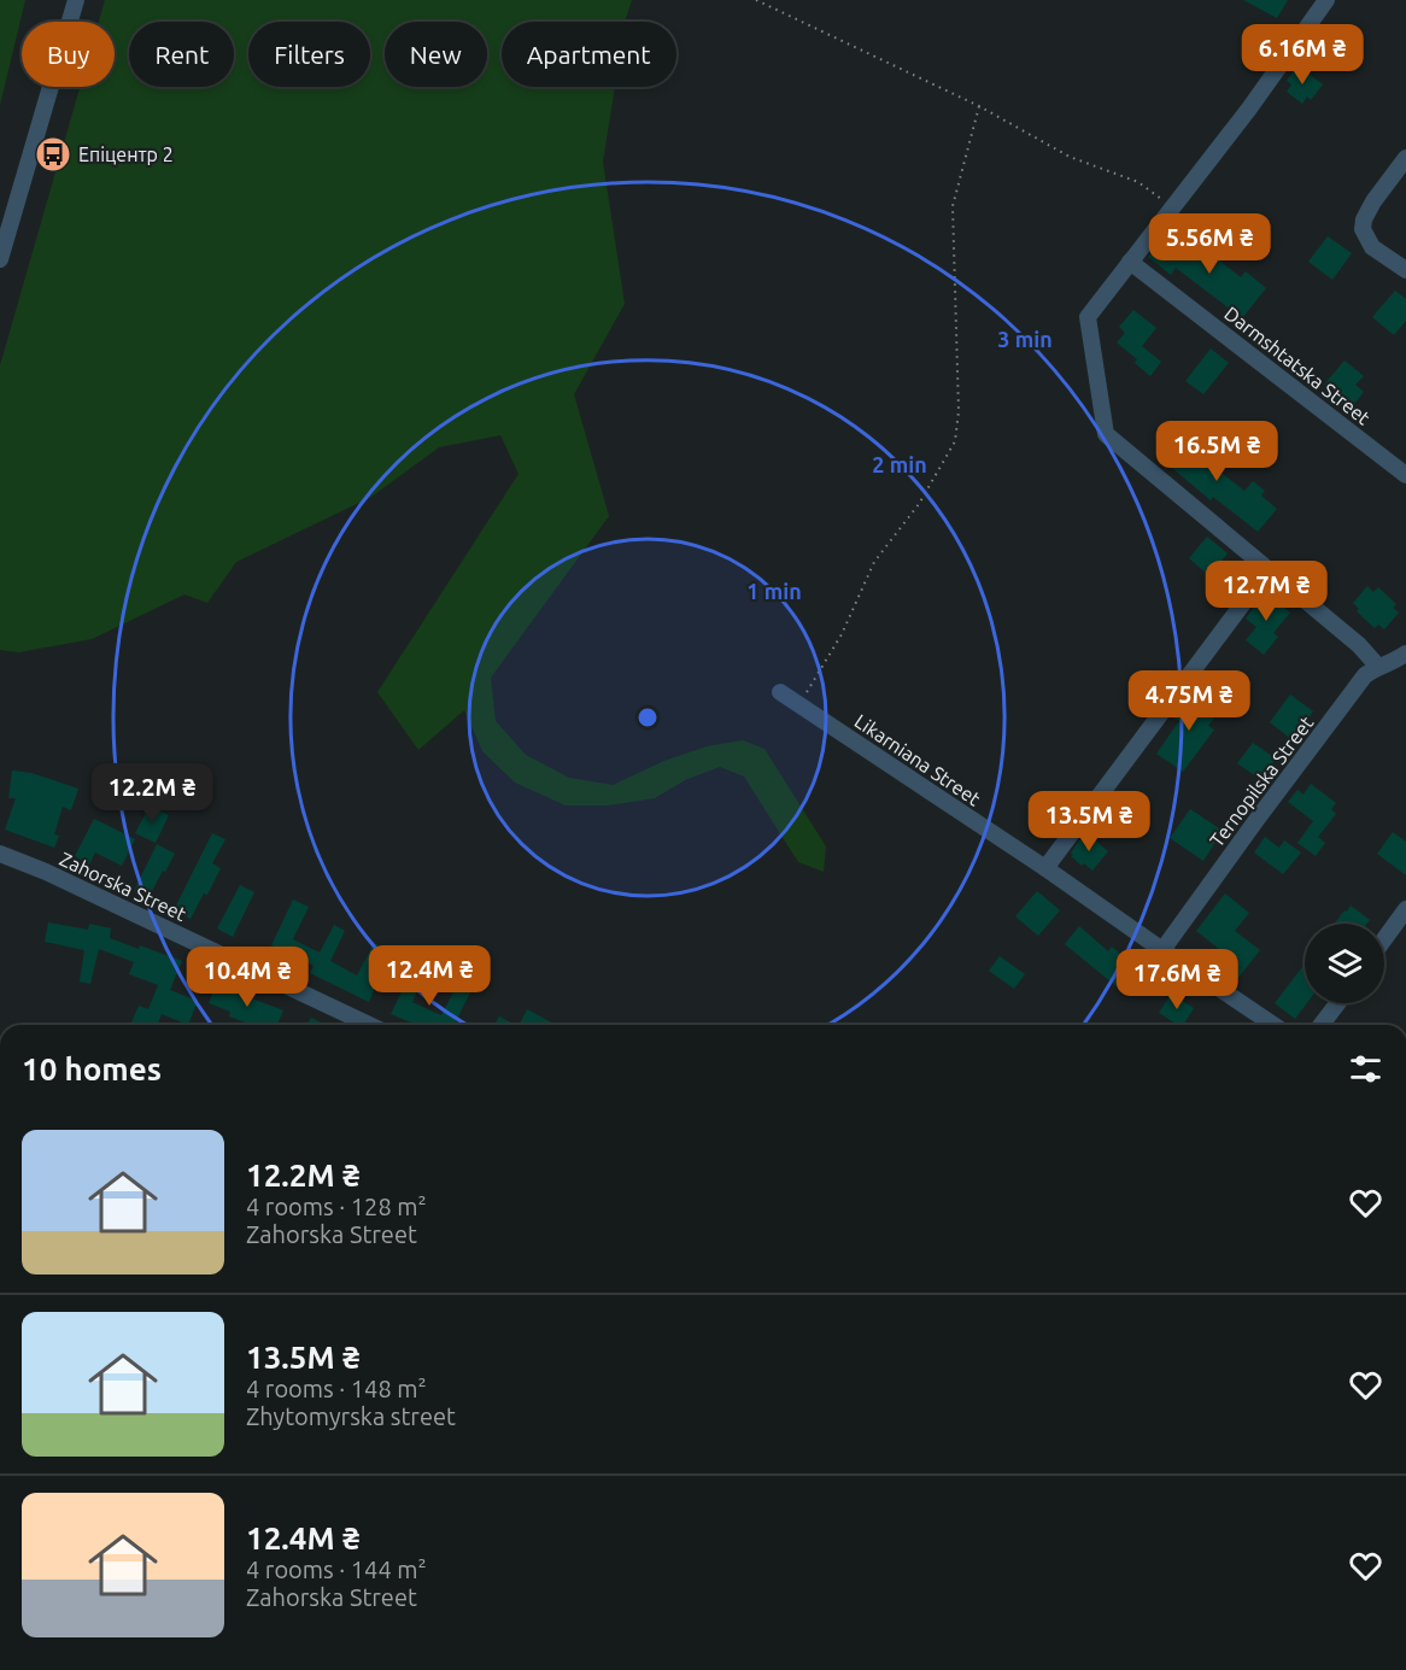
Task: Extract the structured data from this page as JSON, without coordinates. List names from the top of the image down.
{
  "streets": {
    "street": [
      "Darmshtatska Street",
      "Likarniana Street",
      "Ternopilska Street",
      "Zahorska Street"
    ]
  },
  "crossings": [
    ["Likarniana Street", "Ternopilska Street"]
  ],
  "places": {
    "bus stop": ["Епіцентр 2"]
  },
  "page": {
    "chip": [
      "Buy",
      "Rent",
      "Filters",
      "New",
      "Apartment"
    ],
    "price": [
      "6.16M ₴",
      "5.56M ₴",
      "16.5M ₴",
      "12.7M ₴",
      "4.75M ₴",
      "12.2M ₴",
      "13.5M ₴",
      "12.4M ₴",
      "10.4M ₴",
      "17.6M ₴"
    ],
    "heading": "10 homes",
    "list": [
      {
        "name": "12.2M ₴",
        "note": "4 rooms · 128 m² · Zahorska Street"
      },
      {
        "name": "13.5M ₴",
        "note": "4 rooms · 148 m² · Zhytomyrska street"
      },
      {
        "name": "12.4M ₴",
        "note": "4 rooms · 144 m² · Zahorska Street"
      }
    ]
  },
  "rings": ["3 min", "2 min", "1 min"]
}
